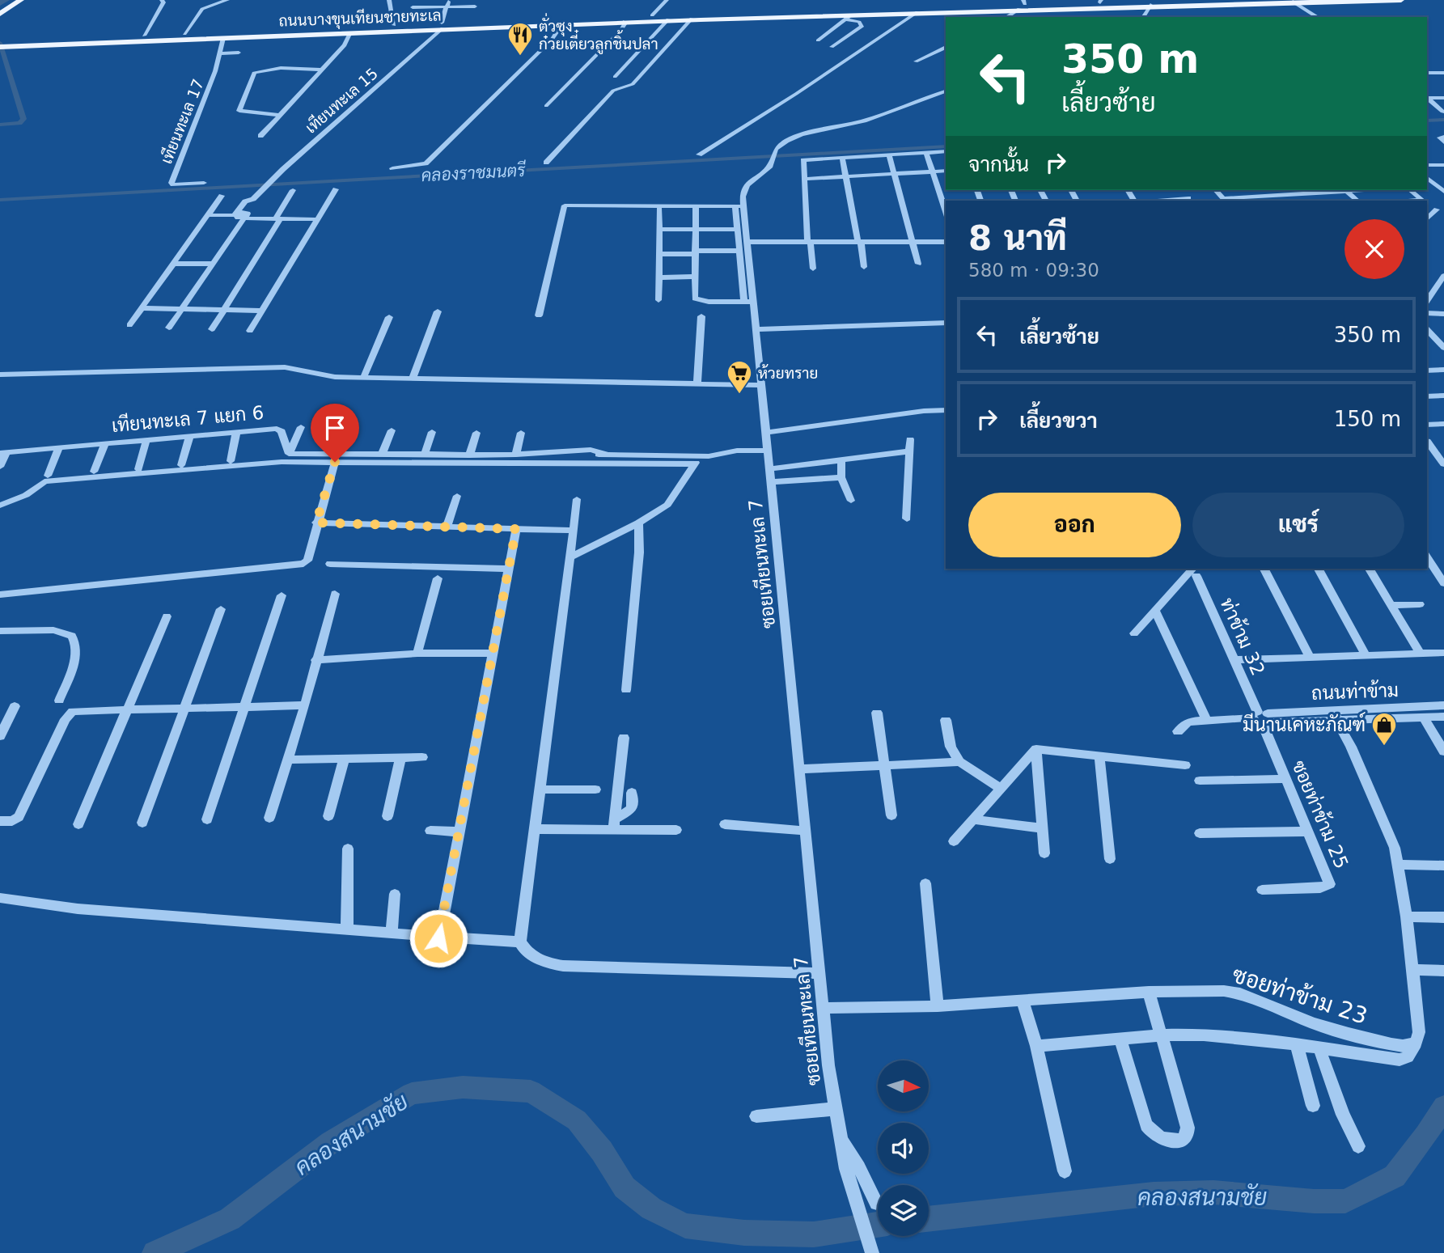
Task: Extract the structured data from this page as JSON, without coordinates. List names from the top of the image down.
{
  "streets": {
    "main road": ["ถนนบางขุนเทียนชายทะเล"],
    "street": [
      "เทียนทะเล 15",
      "เทียนทะเล 17",
      "เทียนทะเล 7 แยก 6",
      "ซอยเทียนทะเล 7",
      "ท่าข้าม 32",
      "ถนนท่าข้าม",
      "ซอยท่าข้าม 25",
      "ซอยท่าข้าม 23"
    ]
  },
  "crossings": [
    ["ถนนบางขุนเทียนชายทะเล", "เทียนทะเล 15"],
    ["ถนนบางขุนเทียนชายทะเล", "เทียนทะเล 17"],
    ["ซอยเทียนทะเล 7", "ซอยท่าข้าม 23"],
    ["ท่าข้าม 32", "ถนนท่าข้าม"],
    ["ท่าข้าม 32", "ซอยท่าข้าม 25"],
    ["ถนนท่าข้าม", "ซอยท่าข้าม 25"]
  ],
  "water": ["คลองราชมนตรี", "คลองสนามชัย"],
  "places": {
    "restaurant": ["ตั่วซุง ก๋วยเตี๋ยวลูกชิ้นปลา"],
    "supermarket": ["ห้วยทราย"],
    "shop": ["มีนานเคหะภัณฑ์"]
  },
  "north": "right",
  "page": {
    "turn": ["350 m", "เลี้ยวซ้าย"],
    "then": "จากนั้น",
    "heading": ["8 นาที", "580 m · 09:30"],
    "list": [
      {
        "name": "เลี้ยวซ้าย",
        "value": "350 m"
      },
      {
        "name": "เลี้ยวขวา",
        "value": "150 m"
      }
    ],
    "buttons": ["ออก", "แชร์"]
  }
}
